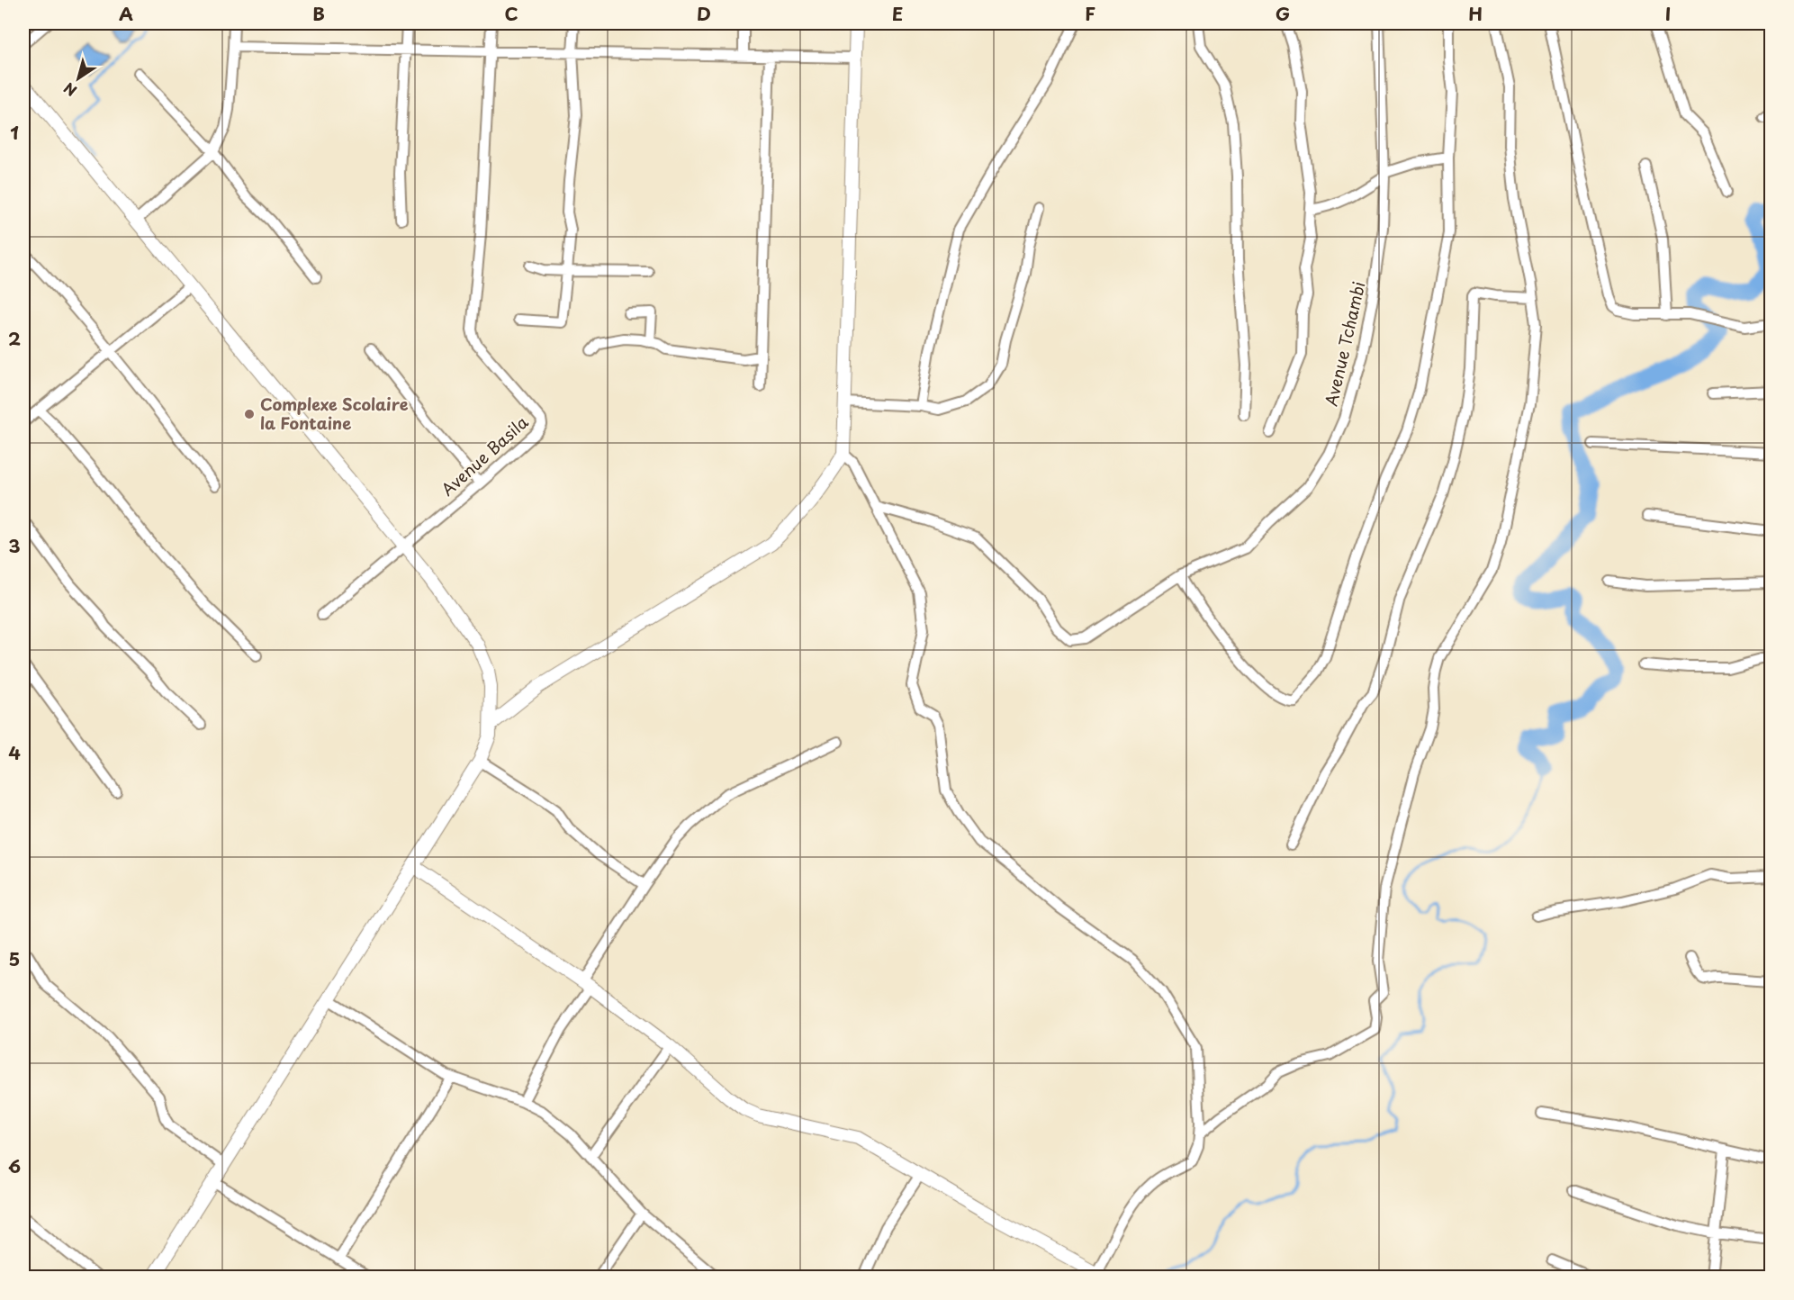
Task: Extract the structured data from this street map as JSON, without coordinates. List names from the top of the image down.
{
  "streets": {
    "street": ["Avenue Tchambi", "Avenue Basila"]
  },
  "places": ["Complexe Scolaire la Fontaine"],
  "north": "bottom left",
  "grid": {
    "columns": [
      "A",
      "B",
      "C",
      "D",
      "E",
      "F",
      "G",
      "H",
      "I"
    ],
    "rows": [
      "1",
      "2",
      "3",
      "4",
      "5",
      "6"
    ]
  }
}
